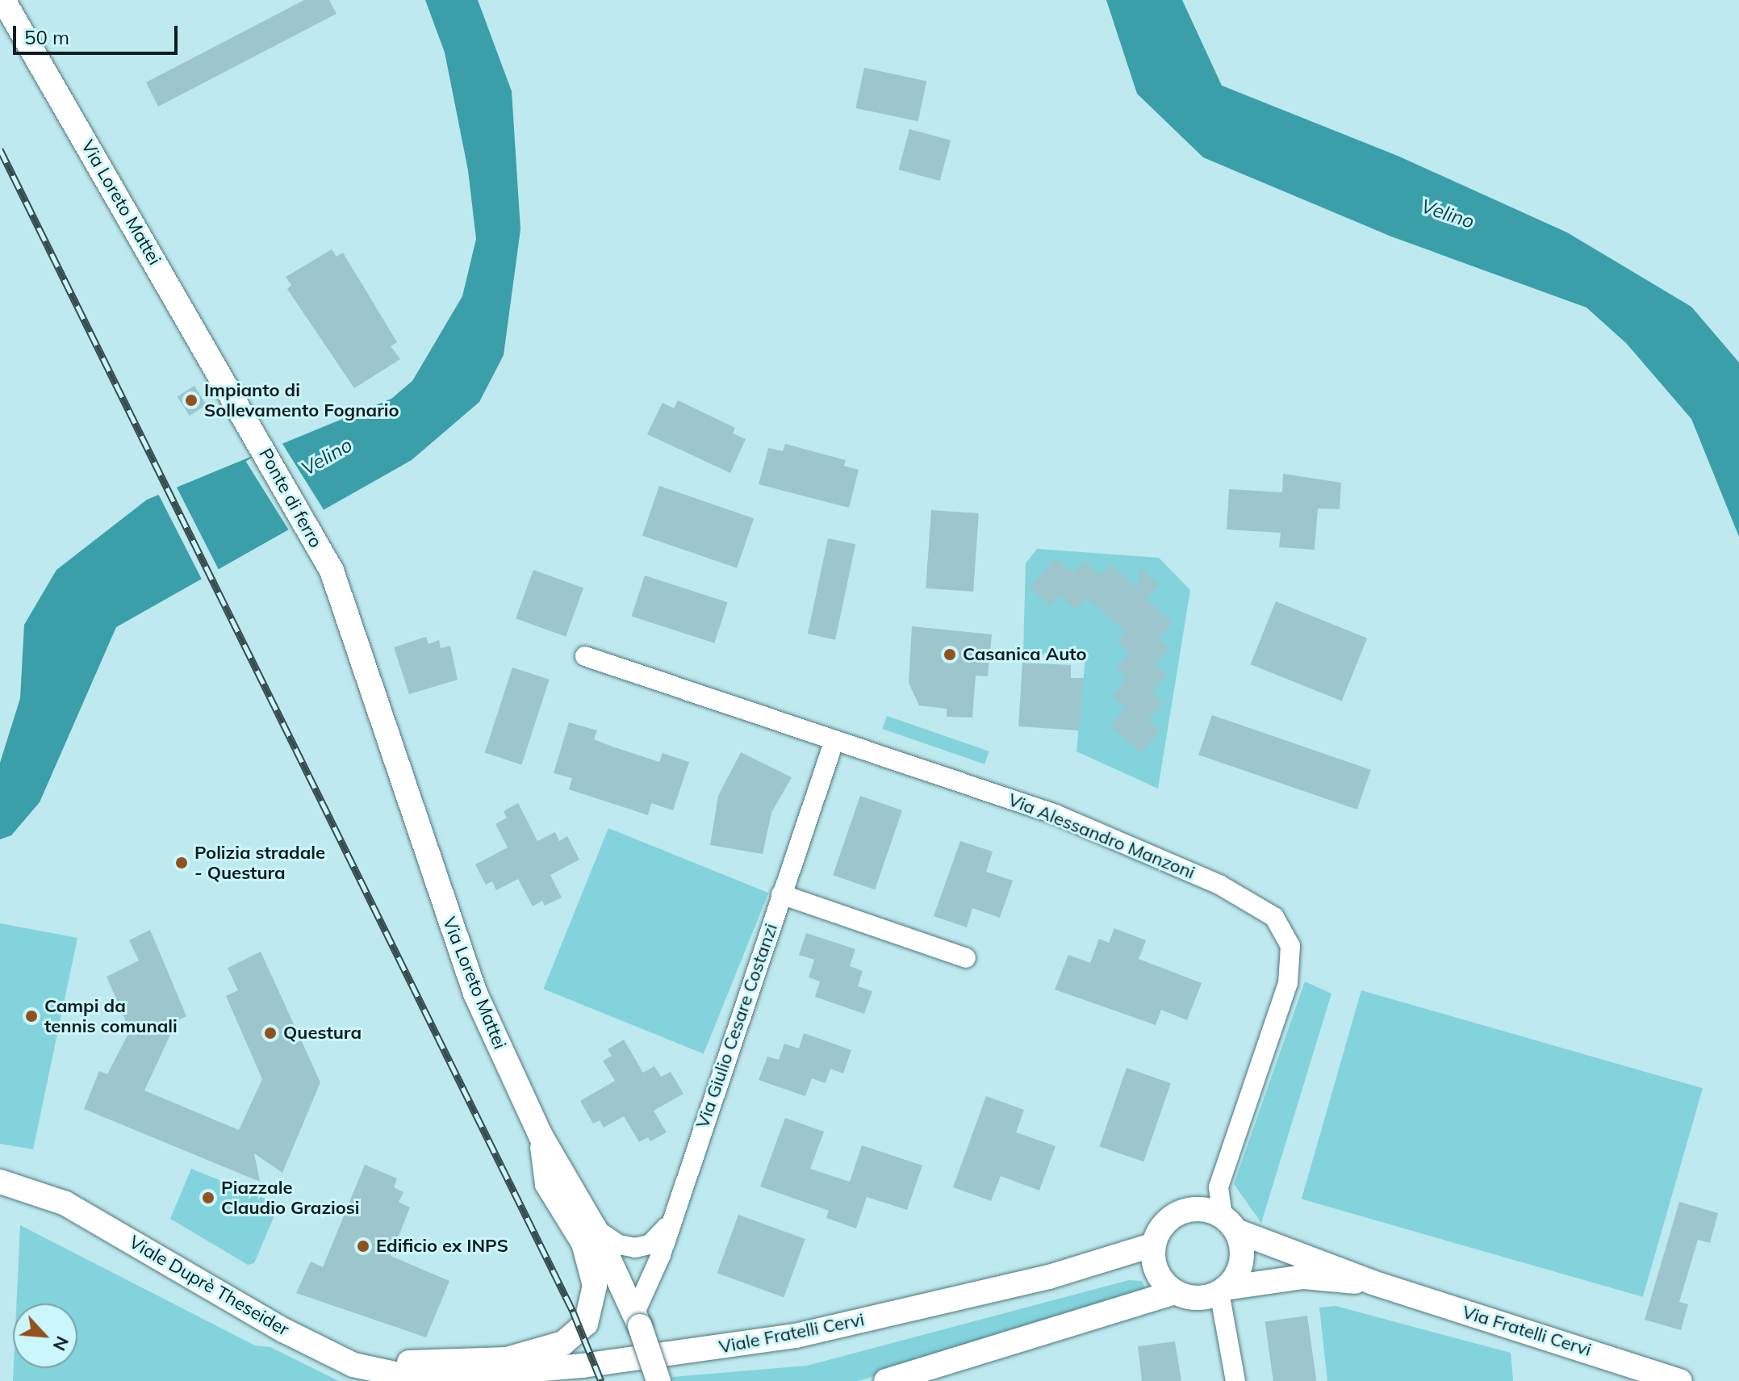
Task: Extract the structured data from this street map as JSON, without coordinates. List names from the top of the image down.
{
  "streets": {
    "street": [
      "Via Loreto Mattei",
      "Ponte di ferro",
      "Via Alessandro Manzoni",
      "Via Giulio Cesare Costanzi",
      "Viale Duprè Theseider",
      "Via Fratelli Cervi",
      "Viale Fratelli Cervi"
    ]
  },
  "crossings": [
    ["Via Loreto Mattei", "Ponte di ferro"],
    ["Via Loreto Mattei", "Via Giulio Cesare Costanzi"],
    ["Via Alessandro Manzoni", "Via Giulio Cesare Costanzi"],
    ["Via Alessandro Manzoni", "Via Fratelli Cervi"],
    ["Via Alessandro Manzoni", "Viale Fratelli Cervi"],
    ["Viale Duprè Theseider", "Viale Fratelli Cervi"],
    ["Via Fratelli Cervi", "Viale Fratelli Cervi"]
  ],
  "water": ["Velino"],
  "places": [
    "Impianto di Sollevamento Fognario",
    "Casanica Auto",
    "Polizia stradale - Questura",
    "Campi da tennis comunali",
    "Questura",
    "Piazzale Claudio Graziosi",
    "Edificio ex INPS"
  ],
  "scale_bar": "50 m",
  "north": "bottom right"
}
